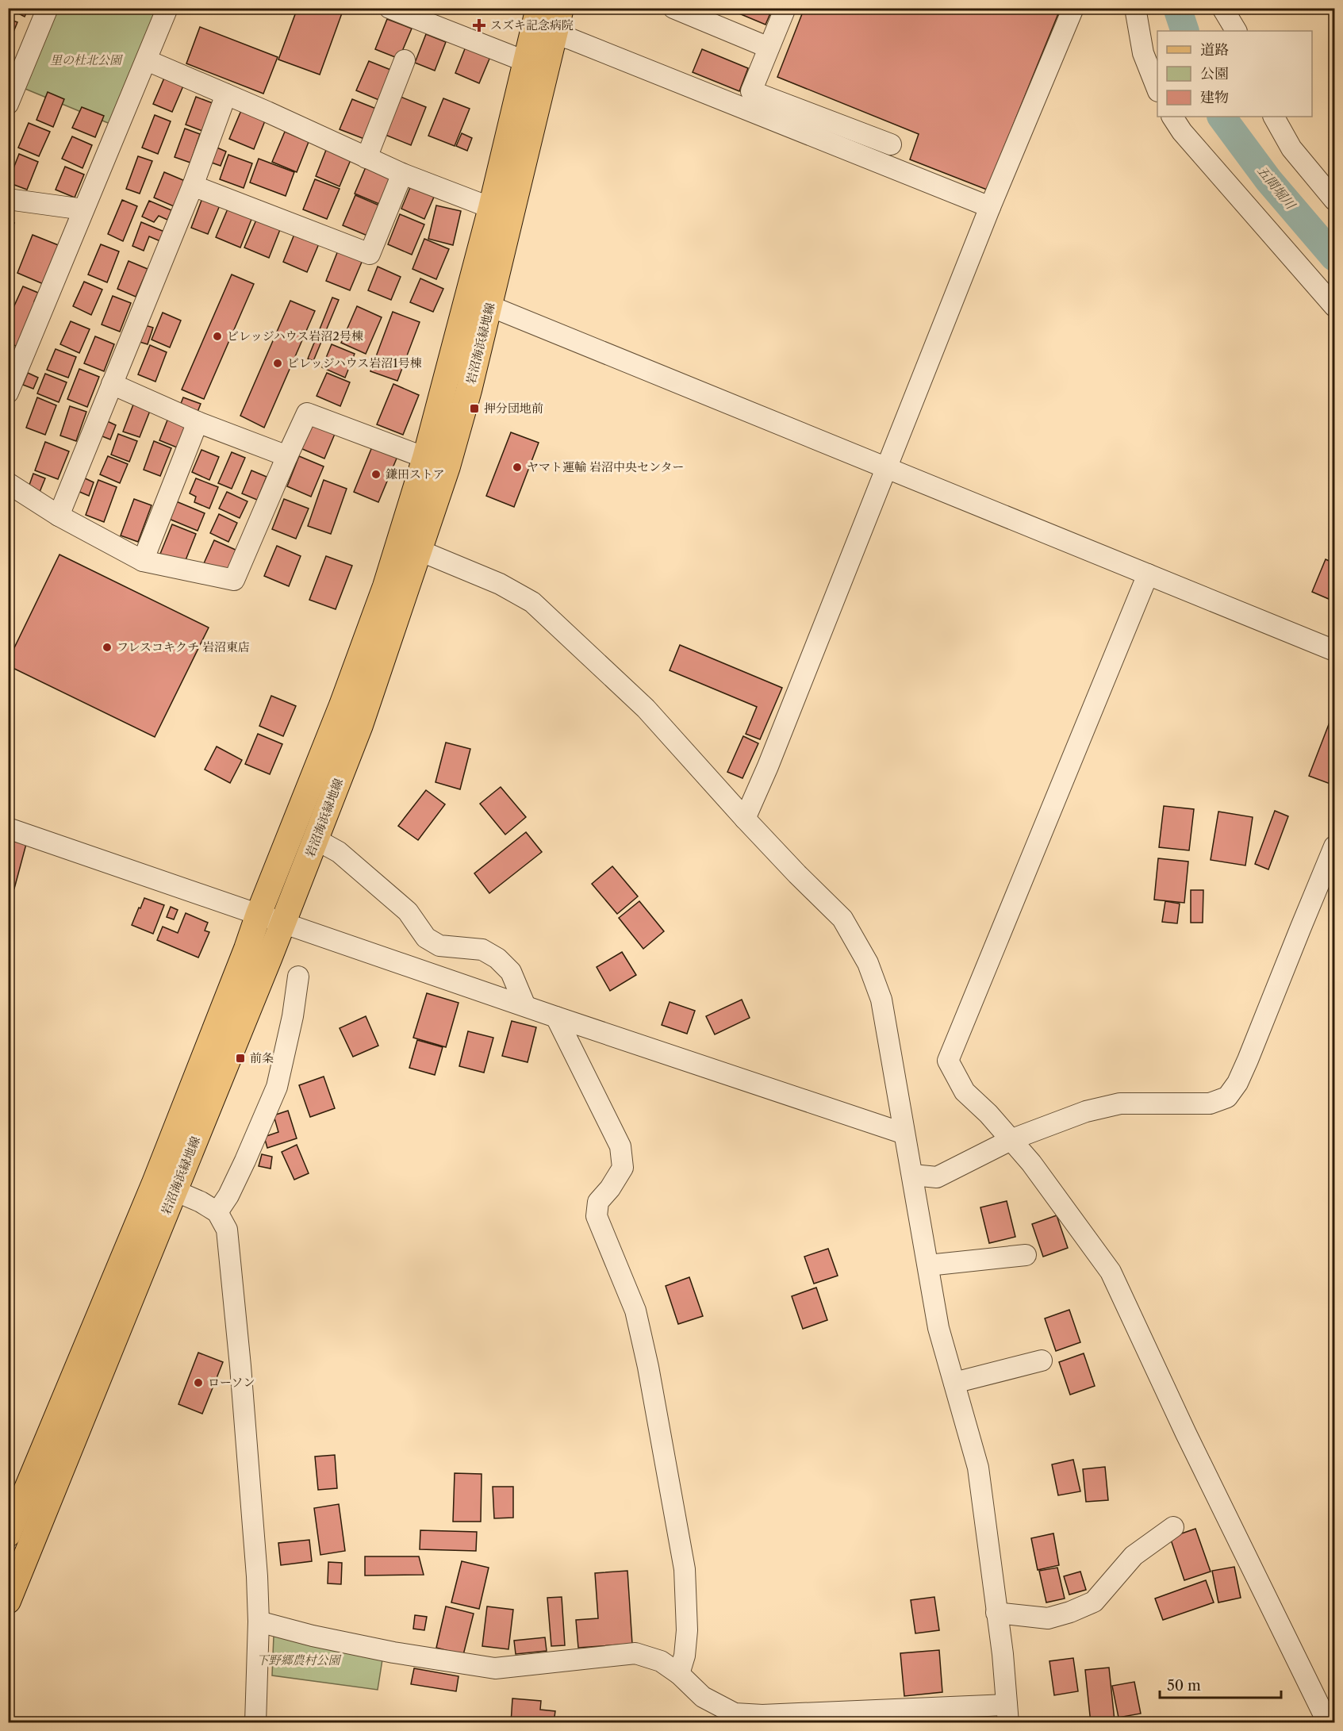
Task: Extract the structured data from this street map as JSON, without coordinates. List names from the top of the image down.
{
  "streets": {
    "main road": ["岩沼海浜緑地線"]
  },
  "water": ["五間堀川"],
  "parks": ["里の杜北公園", "下野郷農村公園"],
  "places": {
    "health": ["スズキ記念病院"],
    "other": [
      "ビレッジハウス岩沼2号棟",
      "ビレッジハウス岩沼1号棟",
      "ヤマト運輸 岩沼中央センター",
      "鎌田ストア",
      "フレスコキクチ 岩沼東店",
      "ローソン"
    ],
    "transit": ["押分団地前", "前条"]
  },
  "legend": ["道路", "公園", "建物"],
  "scale_bar": "50 m"
}
